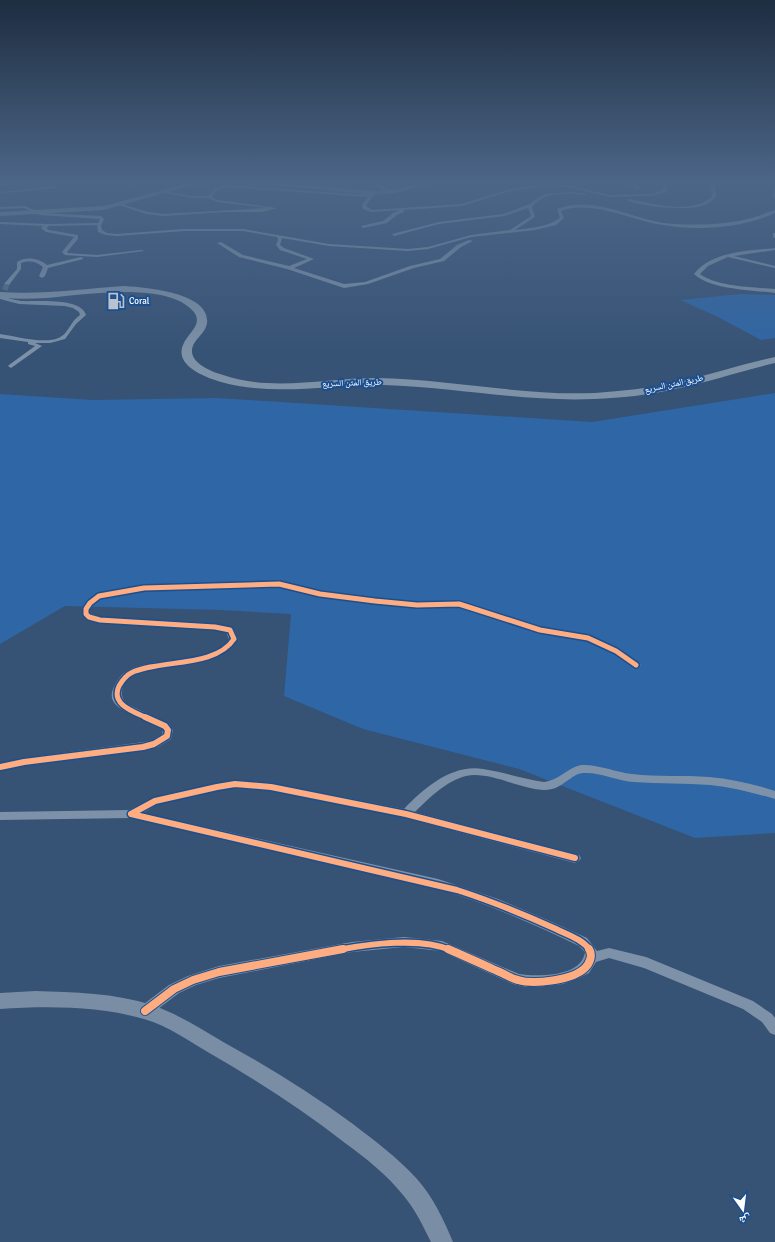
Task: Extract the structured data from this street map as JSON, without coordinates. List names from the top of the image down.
{
  "streets": {
    "highway": ["طريق المتن السريع"]
  },
  "places": {
    "fuel station": ["Coral"]
  },
  "north": "bottom"
}
